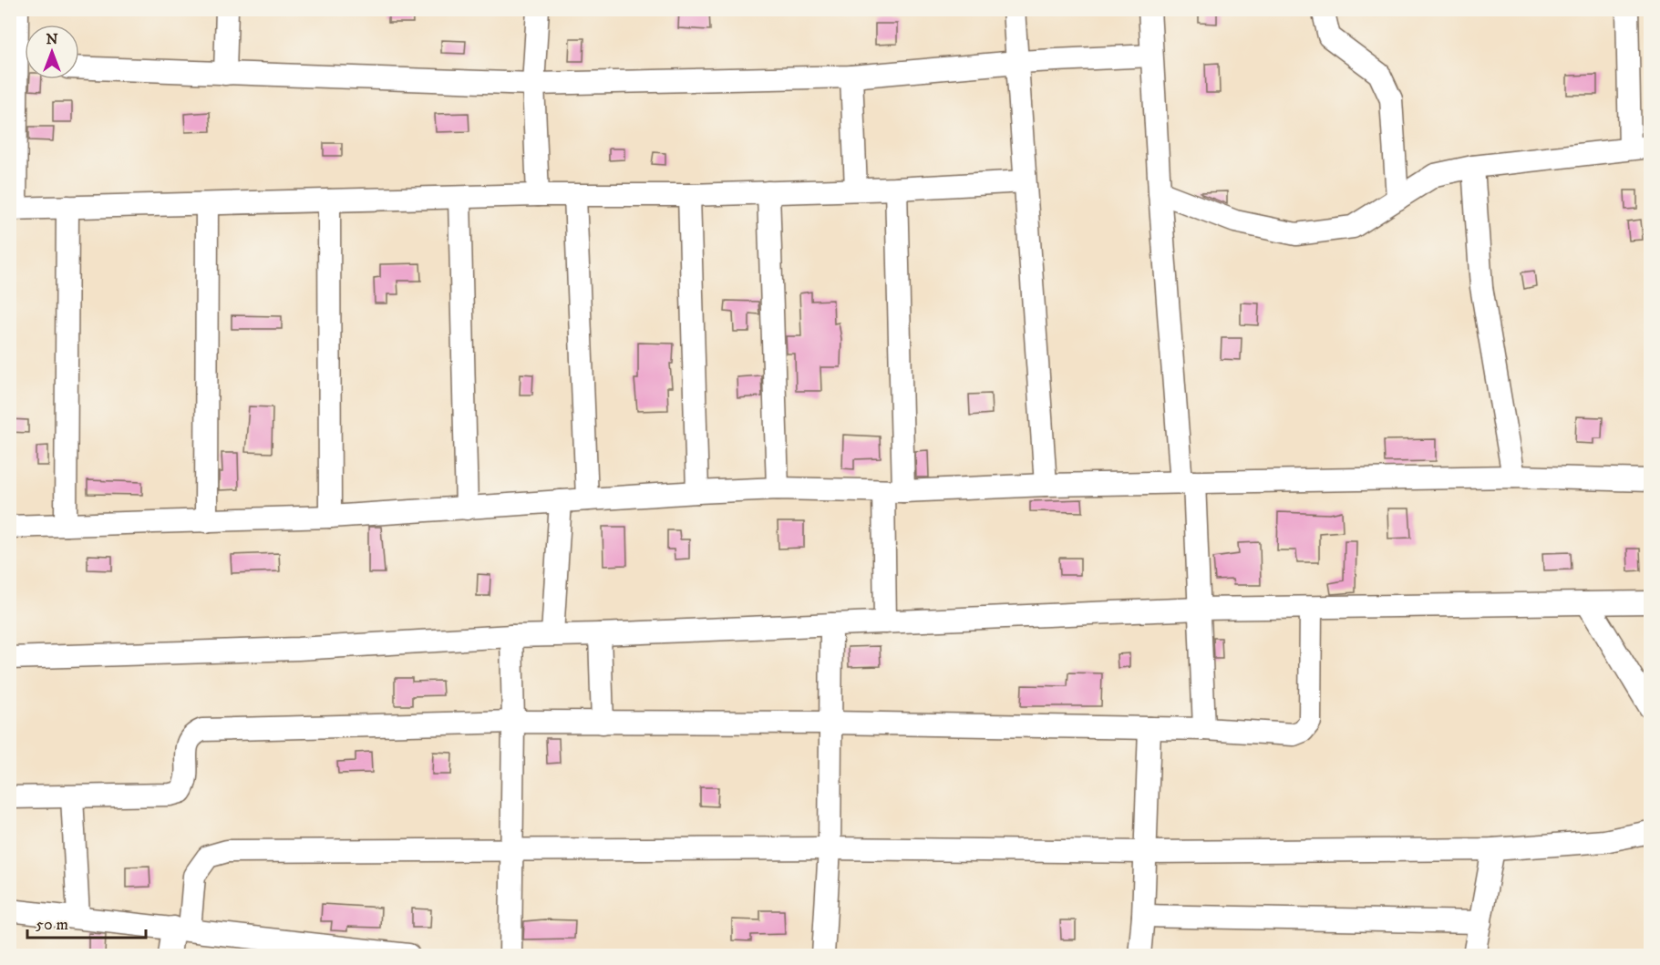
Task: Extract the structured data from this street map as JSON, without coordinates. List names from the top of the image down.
{
  "scale_bar": "50 m",
  "north": "top"
}
